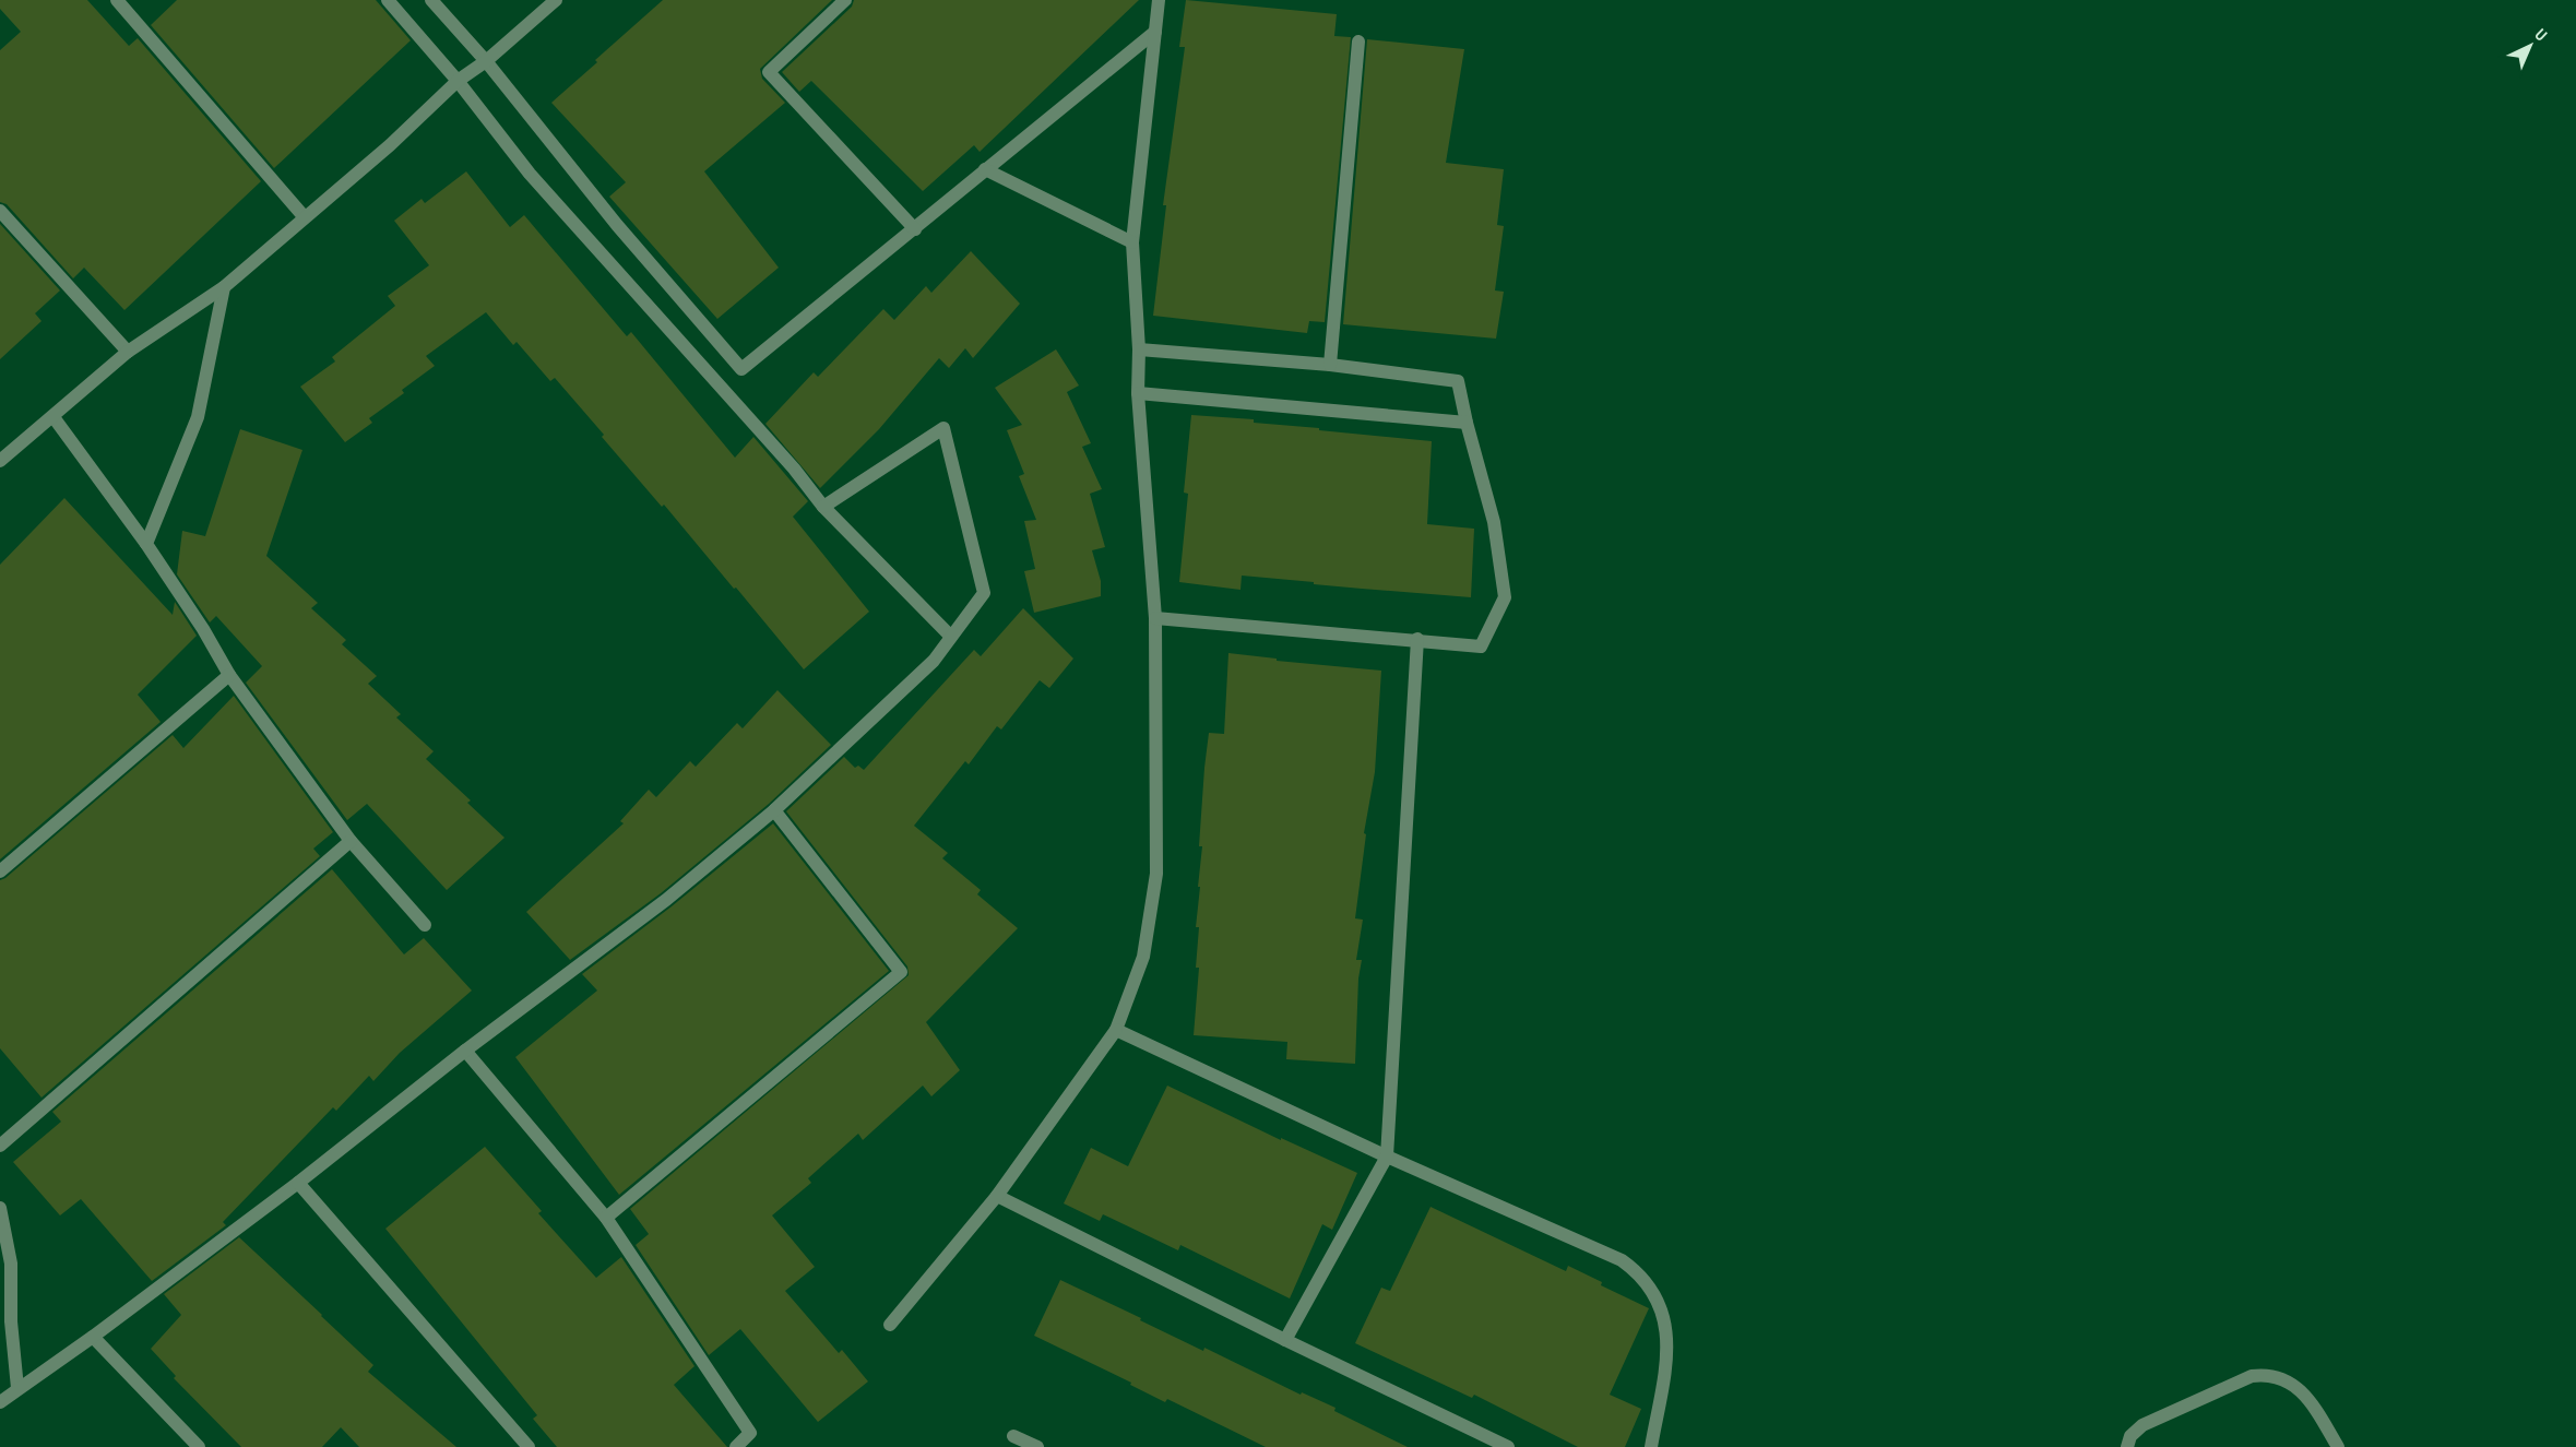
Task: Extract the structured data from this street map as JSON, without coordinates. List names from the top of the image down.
{
  "north": "top right"
}
